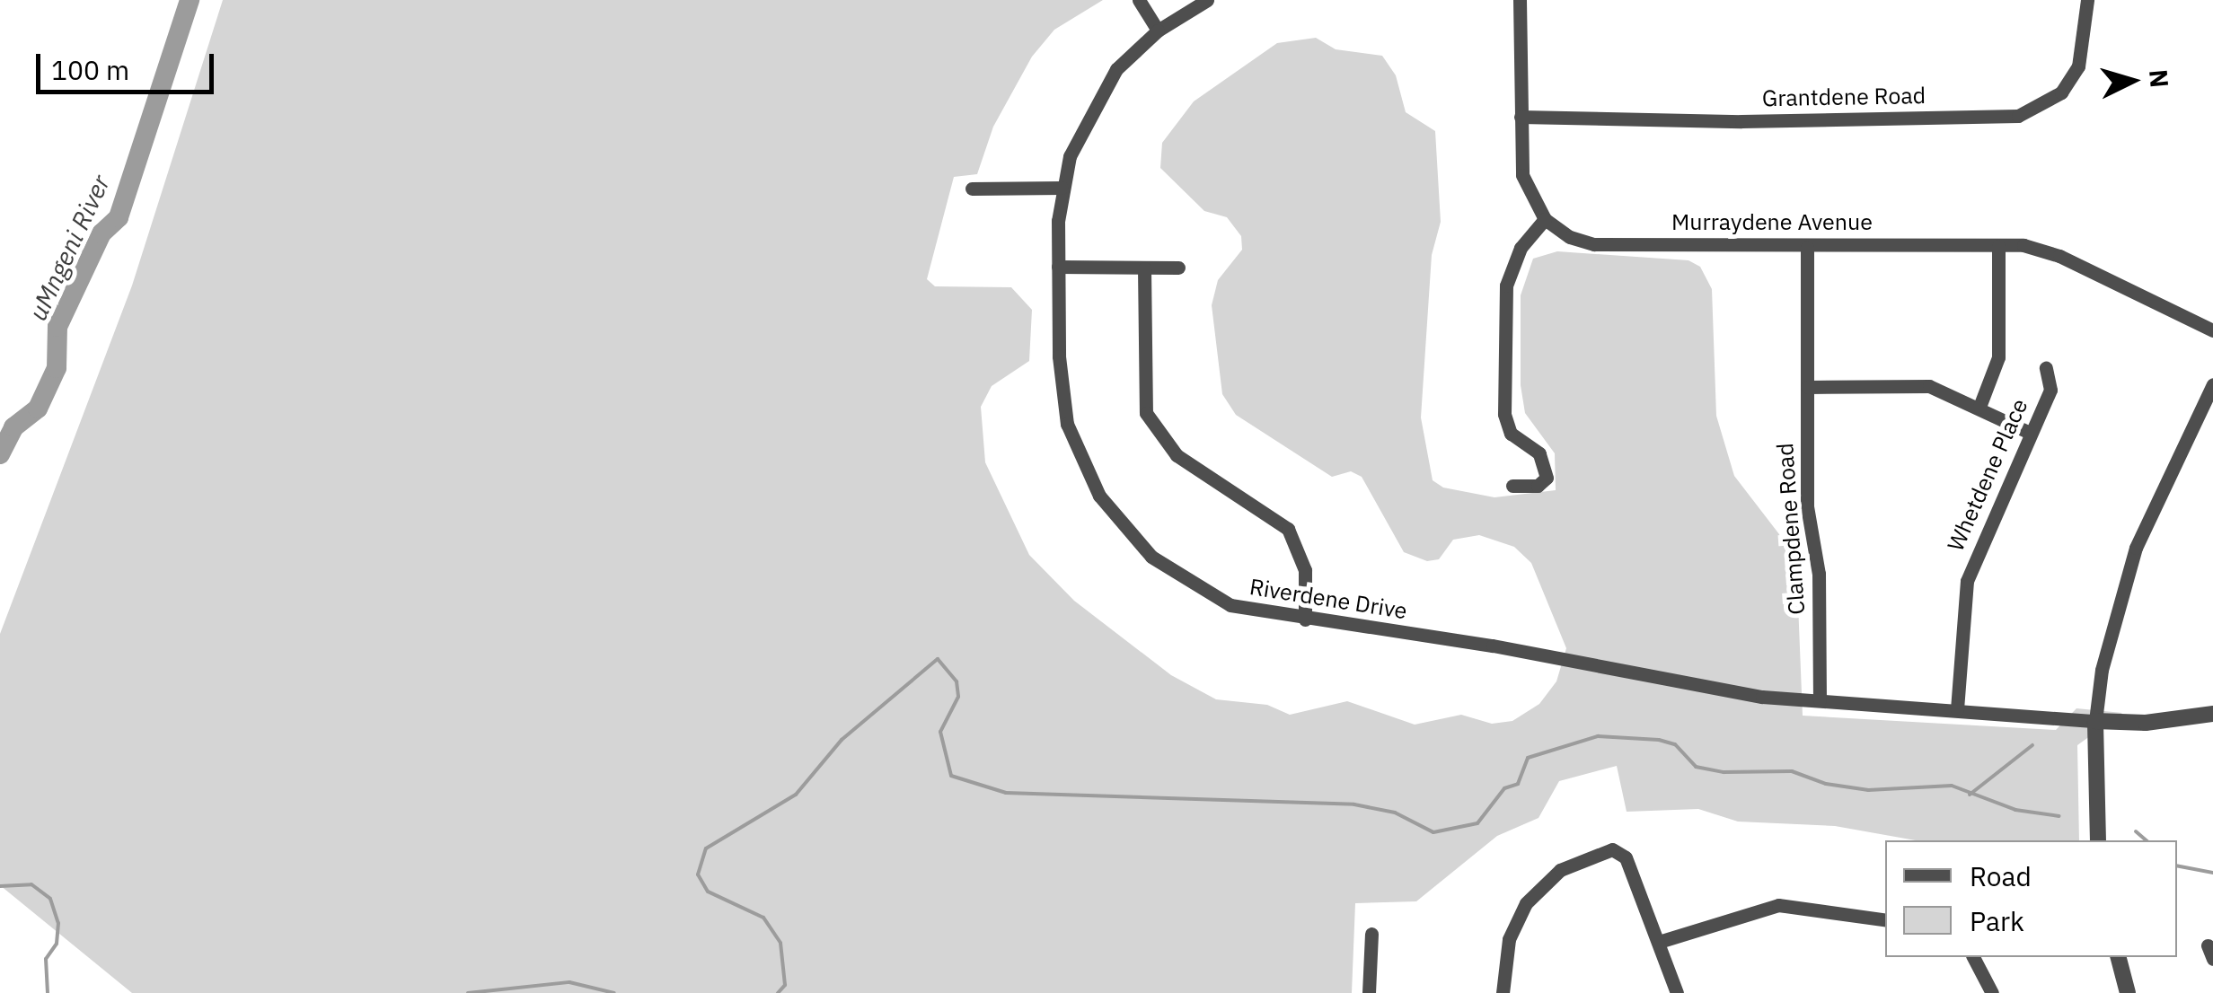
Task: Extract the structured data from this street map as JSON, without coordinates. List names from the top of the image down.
{
  "streets": {
    "street": [
      "Grantdene Road",
      "Murraydene Avenue",
      "Whetdene Place",
      "Clampdene Road",
      "Riverdene Drive"
    ]
  },
  "crossings": [
    ["Murraydene Avenue", "Clampdene Road"],
    ["Whetdene Place", "Riverdene Drive"],
    ["Clampdene Road", "Riverdene Drive"]
  ],
  "water": ["uMngeni River"],
  "legend": ["Road", "Park"],
  "scale_bar": "100 m",
  "north": "right"
}
